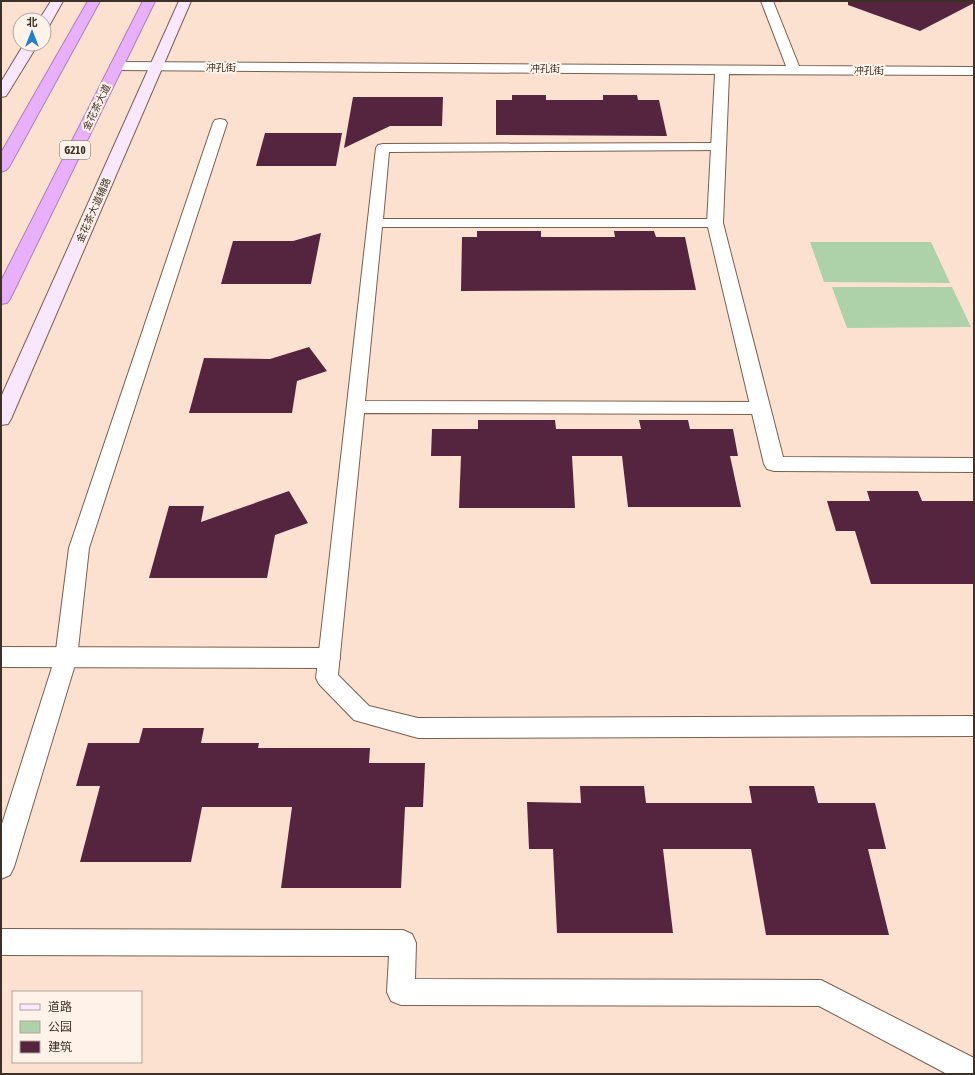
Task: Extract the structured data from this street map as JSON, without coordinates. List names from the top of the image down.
{
  "streets": {
    "highway": ["金花茶大道", "G210"],
    "street": ["冲孔街", "金花茶大道辅路"]
  },
  "crossings": [
    ["冲孔街", "金花茶大道"],
    ["冲孔街", "金花茶大道辅路"]
  ],
  "legend": ["道路", "公园", "建筑"],
  "north": "top"
}
